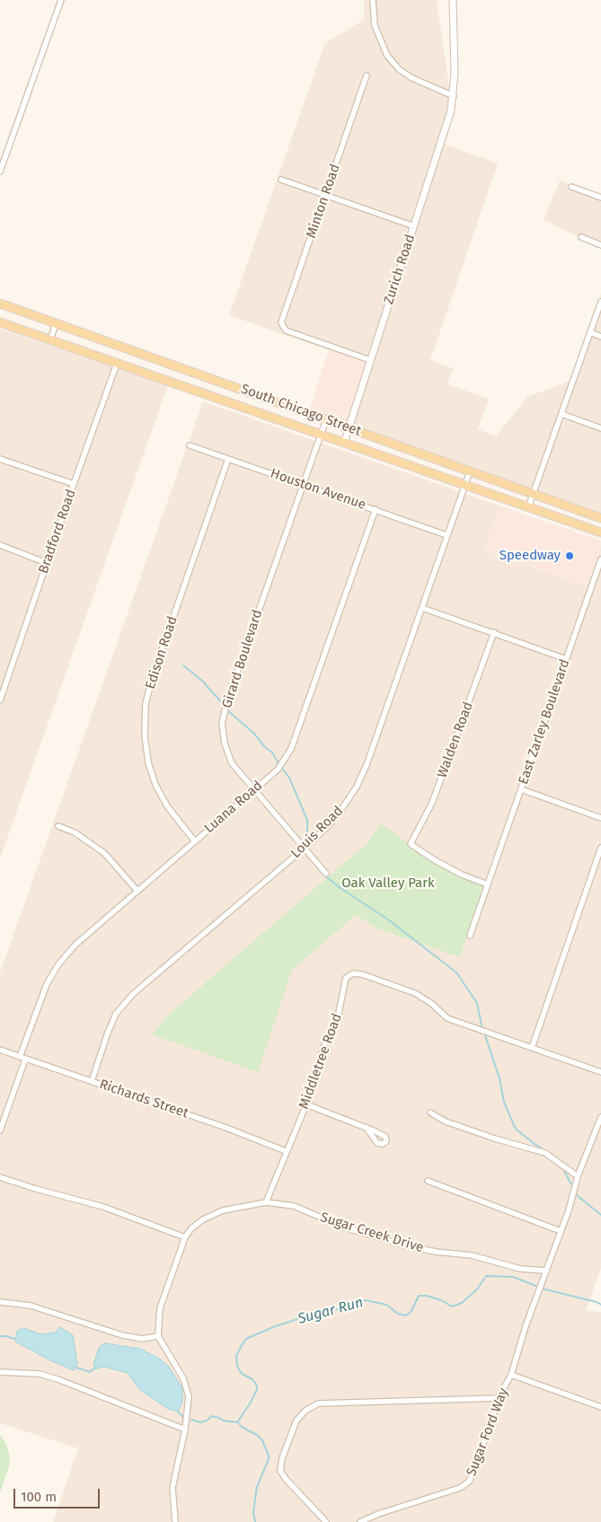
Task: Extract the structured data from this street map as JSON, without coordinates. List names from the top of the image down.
{
  "streets": {
    "main road": ["South Chicago Street"],
    "street": [
      "Minton Road",
      "Zurich Road",
      "Houston Avenue",
      "Bradford Road",
      "Edison Road",
      "Girard Boulevard",
      "East Zarley Boulevard",
      "Walden Road",
      "Luana Road",
      "Louis Road",
      "Middletree Road",
      "Richards Street",
      "Sugar Creek Drive",
      "Sugar Ford Way"
    ]
  },
  "crossings": [
    ["Minton Road", "Zurich Road"],
    ["Zurich Road", "South Chicago Street"],
    ["South Chicago Street", "Bradford Road"],
    ["South Chicago Street", "Girard Boulevard"],
    ["South Chicago Street", "Louis Road"],
    ["Houston Avenue", "Edison Road"],
    ["Houston Avenue", "Girard Boulevard"],
    ["Houston Avenue", "Luana Road"],
    ["Houston Avenue", "Louis Road"],
    ["Edison Road", "Luana Road"],
    ["Girard Boulevard", "Luana Road"],
    ["Girard Boulevard", "Louis Road"],
    ["East Zarley Boulevard", "Walden Road"],
    ["Luana Road", "Richards Street"],
    ["Louis Road", "Richards Street"],
    ["Middletree Road", "Richards Street"],
    ["Middletree Road", "Sugar Creek Drive"],
    ["Sugar Creek Drive", "Sugar Ford Way"]
  ],
  "water": ["Sugar Run"],
  "parks": ["Oak Valley Park"],
  "places": ["Speedway"],
  "scale_bar": "100 m"
}
